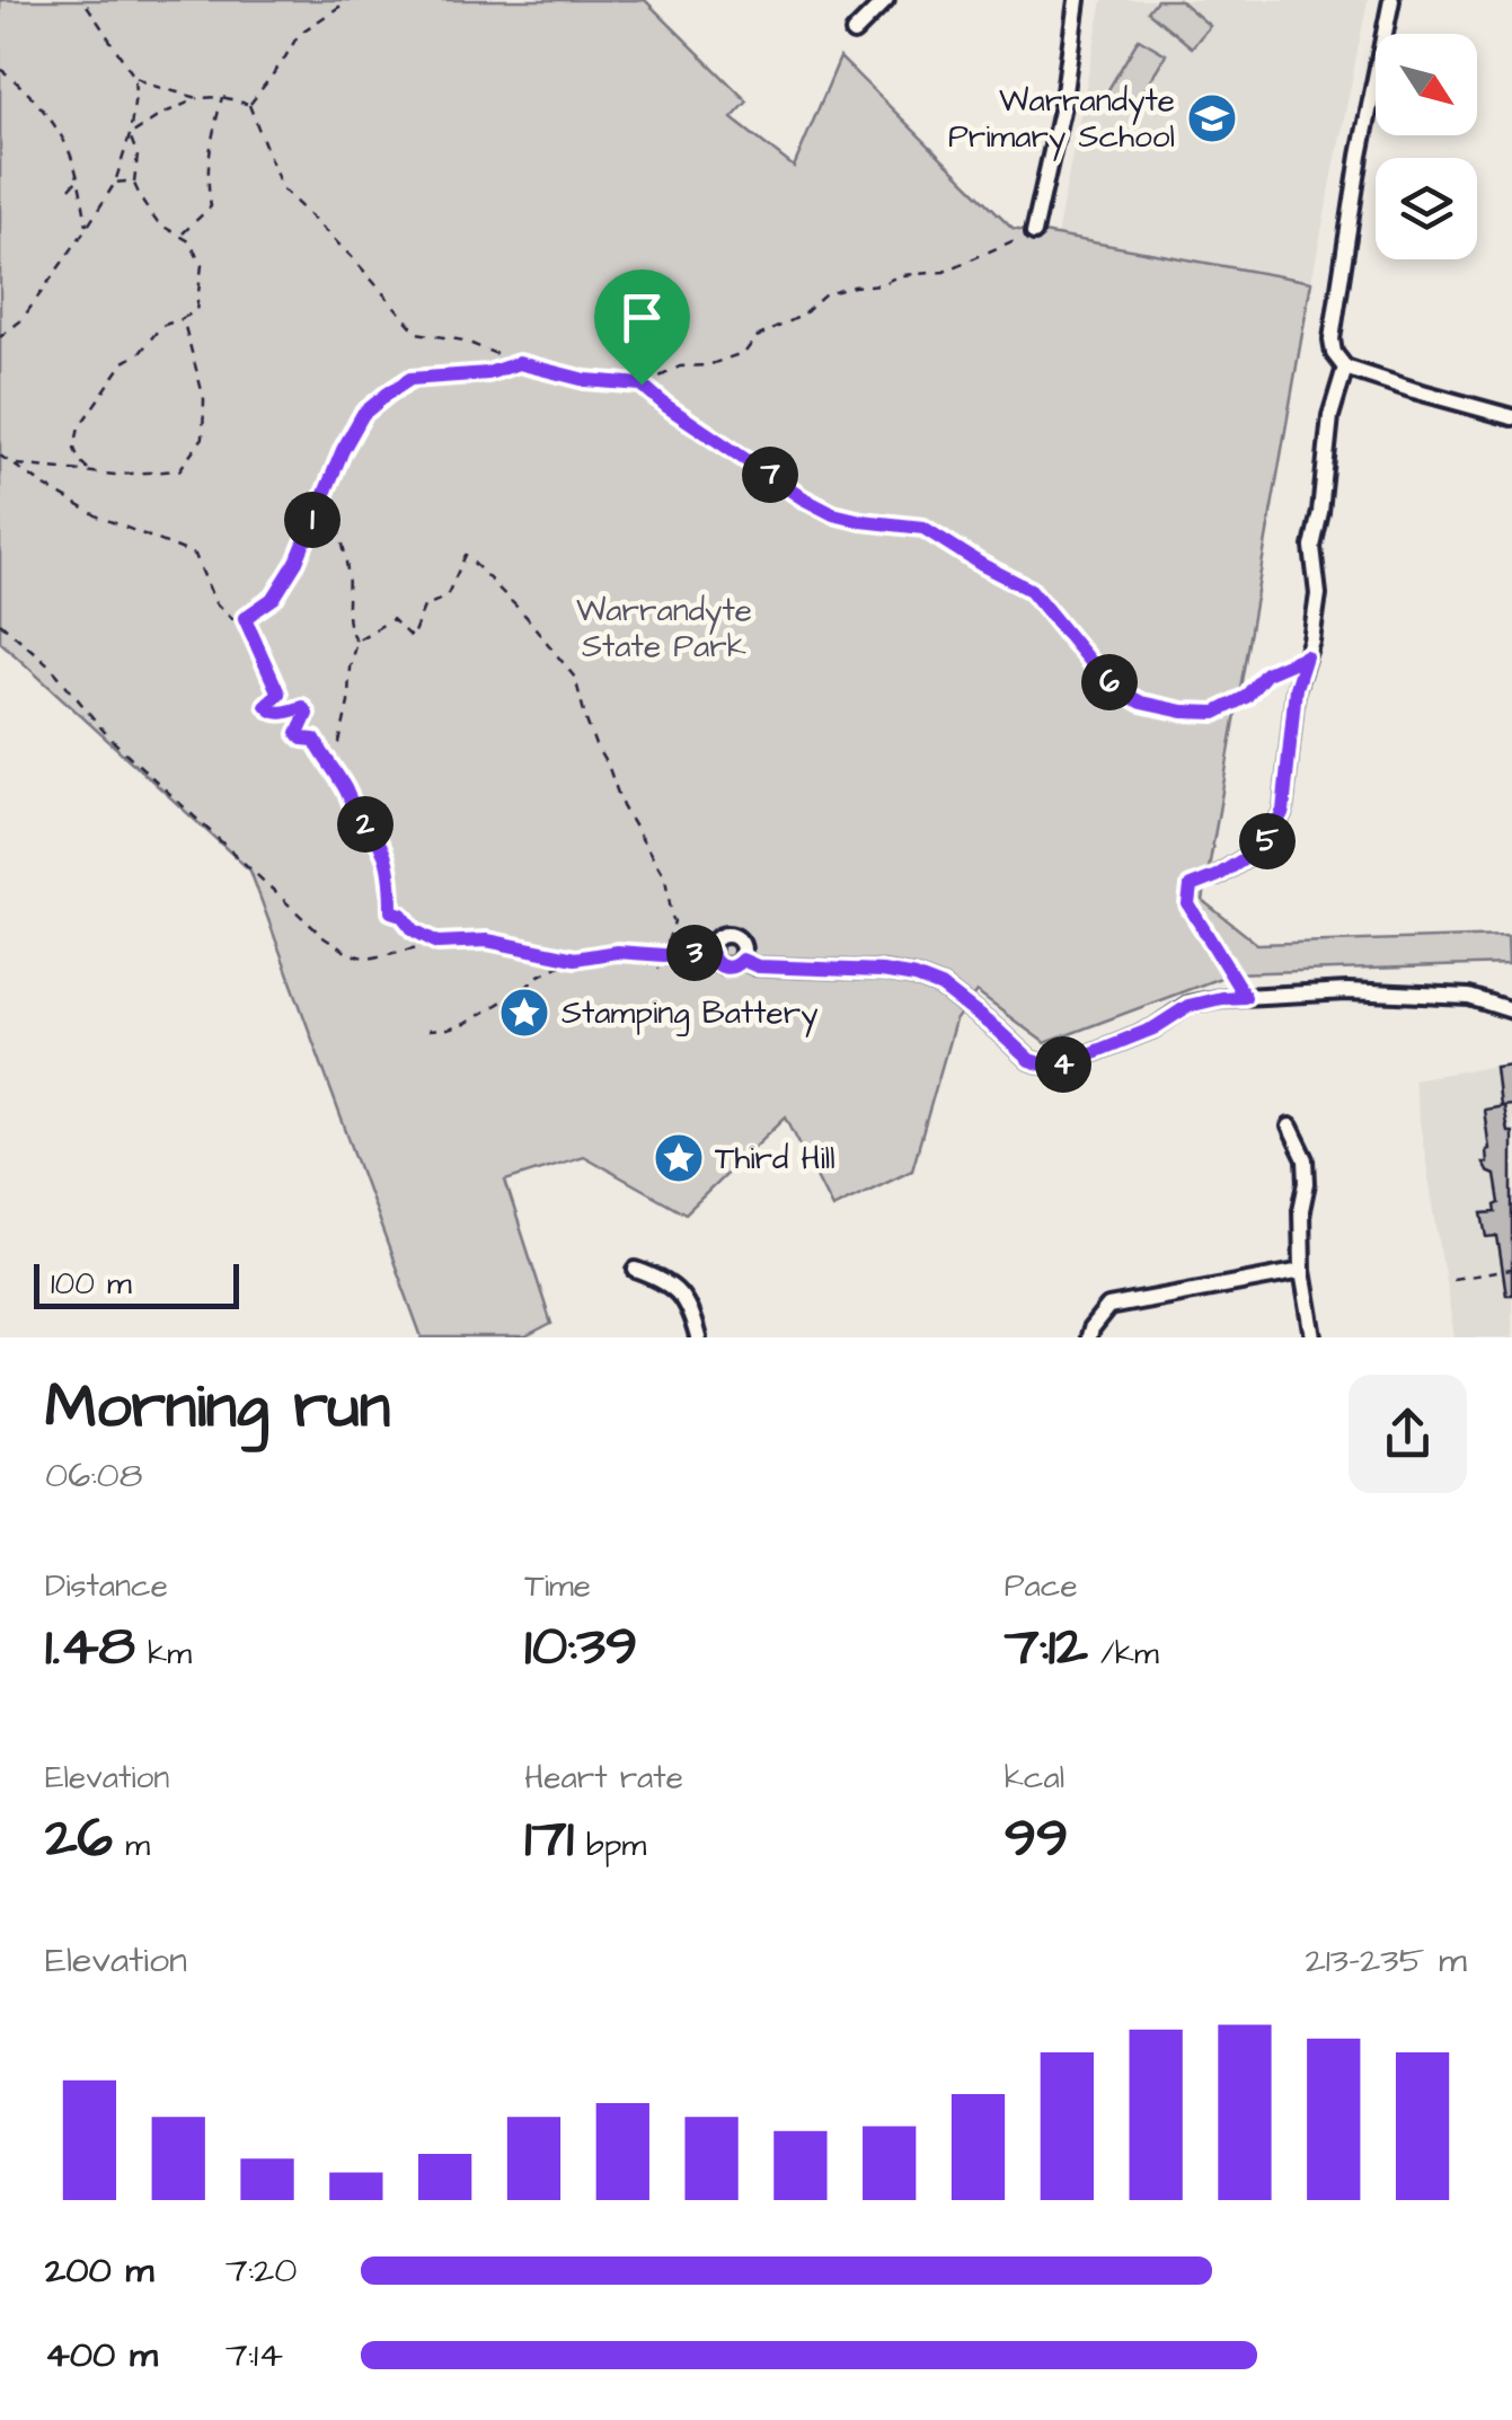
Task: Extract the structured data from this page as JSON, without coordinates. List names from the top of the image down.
{
  "parks": ["Warrandyte State Park"],
  "places": {
    "school or university": ["Warrandyte Primary School"],
    "place": ["Stamping Battery", "Third Hill"]
  },
  "scale_bar": "100 m",
  "north": "bottom right",
  "page": {
    "pins": [
      "7",
      "1",
      "6",
      "2",
      "5",
      "3",
      "4"
    ],
    "scale": "100 m",
    "heading": ["Morning run", "06:08"],
    "stats": [
      ["Distance", "1.48 km"],
      ["Time", "10:39"],
      ["Pace", "7:12 /km"],
      ["Elevation", "26 m"],
      ["Heart rate", "171 bpm"],
      ["kcal", "99"]
    ],
    "chart": ["Elevation", "213–235 m"],
    "list": [
      {
        "name": "200 m",
        "note": "7:20"
      },
      {
        "name": "400 m",
        "note": "7:14"
      }
    ]
  }
}
